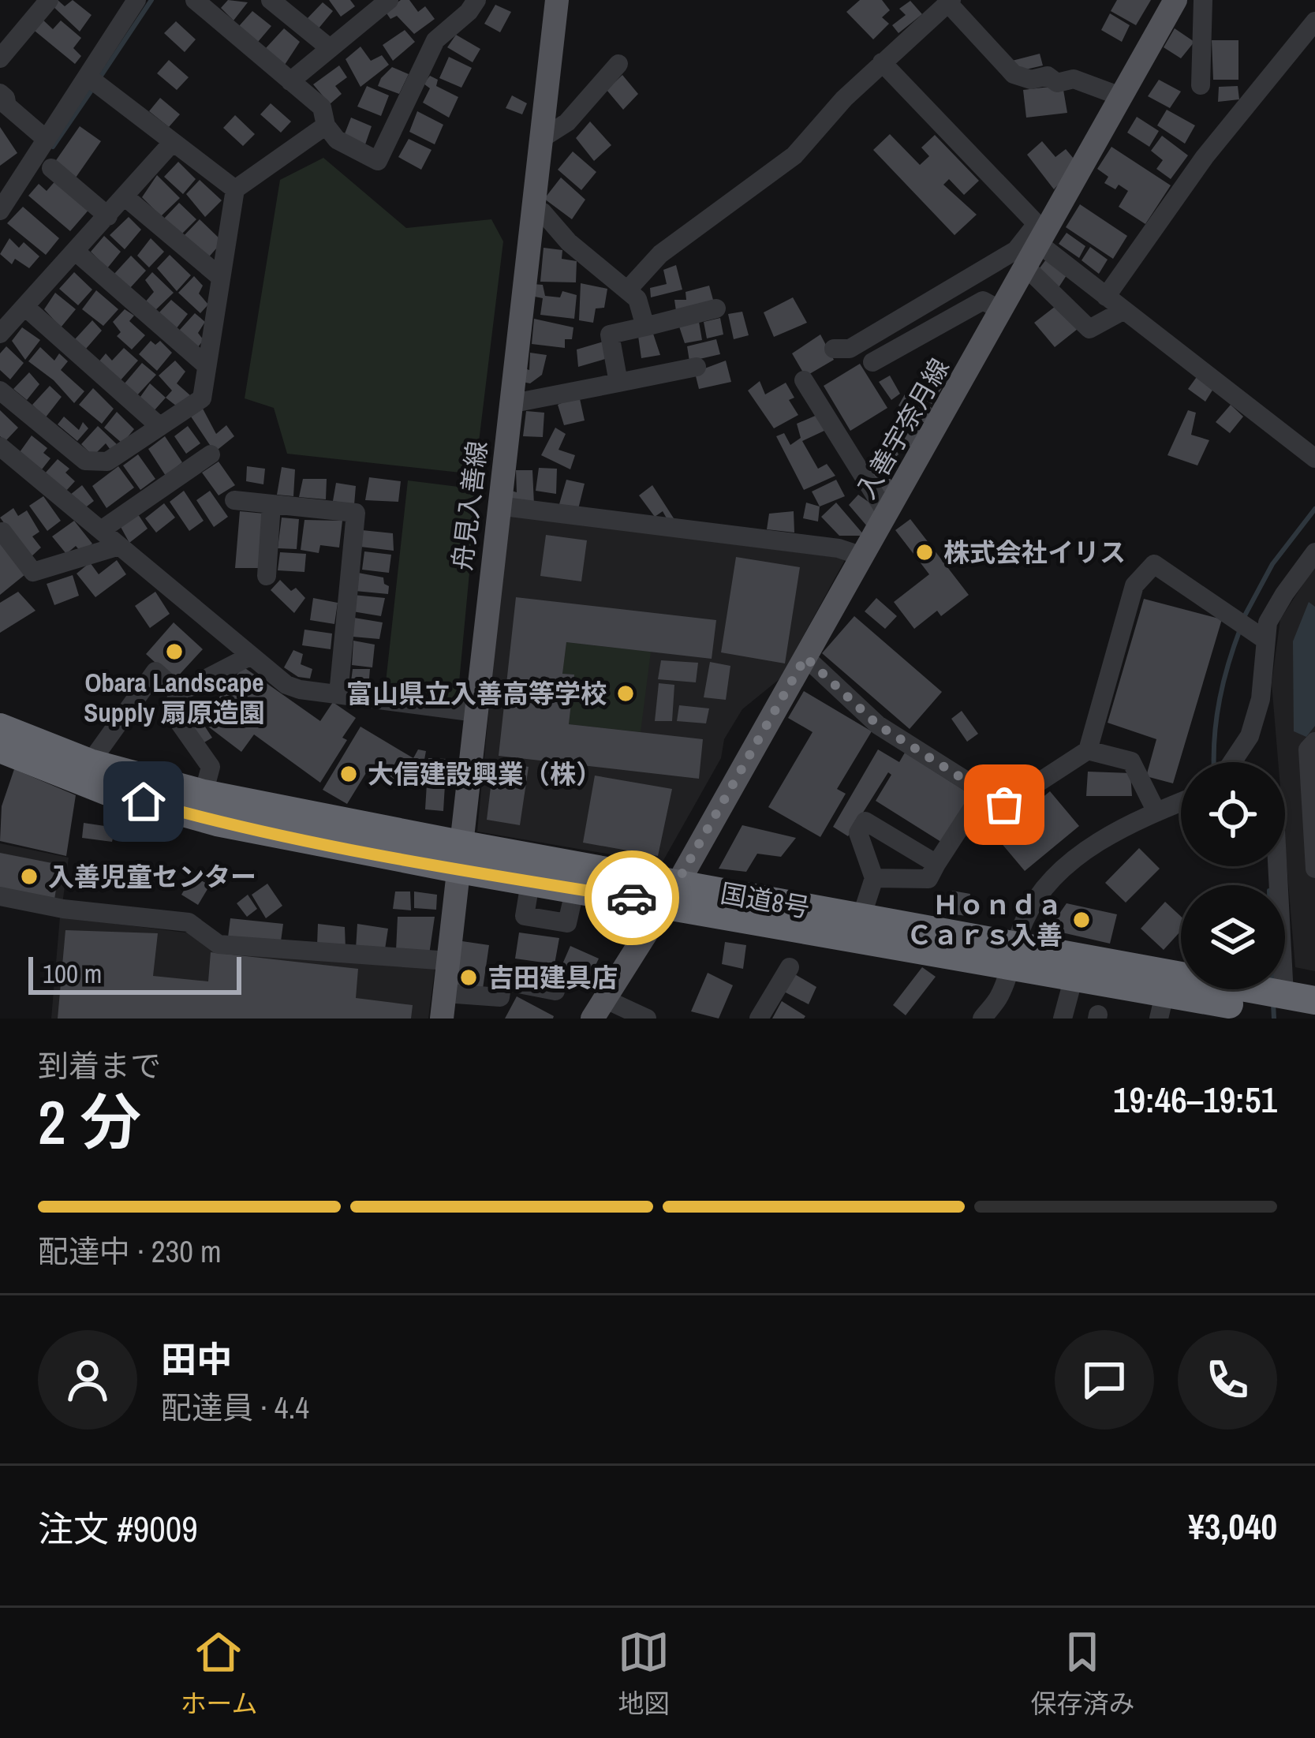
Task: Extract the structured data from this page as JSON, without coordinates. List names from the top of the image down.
{
  "streets": {
    "highway": ["国道8号"],
    "main road": ["入善宇奈月線", "舟見入善線"]
  },
  "crossings": [
    ["入善宇奈月線", "国道8号"],
    ["舟見入善線", "国道8号"]
  ],
  "places": [
    "株式会社イリス",
    "Obara Landscape Supply 扇原造園",
    "富山県立入善高等学校",
    "大信建設興業（株）",
    "入善児童センター",
    "Ｈｏｎｄａ Ｃａｒｓ入善",
    "吉田建具店"
  ],
  "scale_bar": "100 m",
  "page": {
    "scale": "100 m",
    "heading": ["2 分", "到着まで", "19:46–19:51"],
    "panel": [
      "田中",
      "配達員 · 4.4",
      "注文 #9009",
      "¥3,040"
    ],
    "bar": "配達中 · 230 m",
    "tabs": ["ホーム", "地図", "保存済み"]
  }
}
